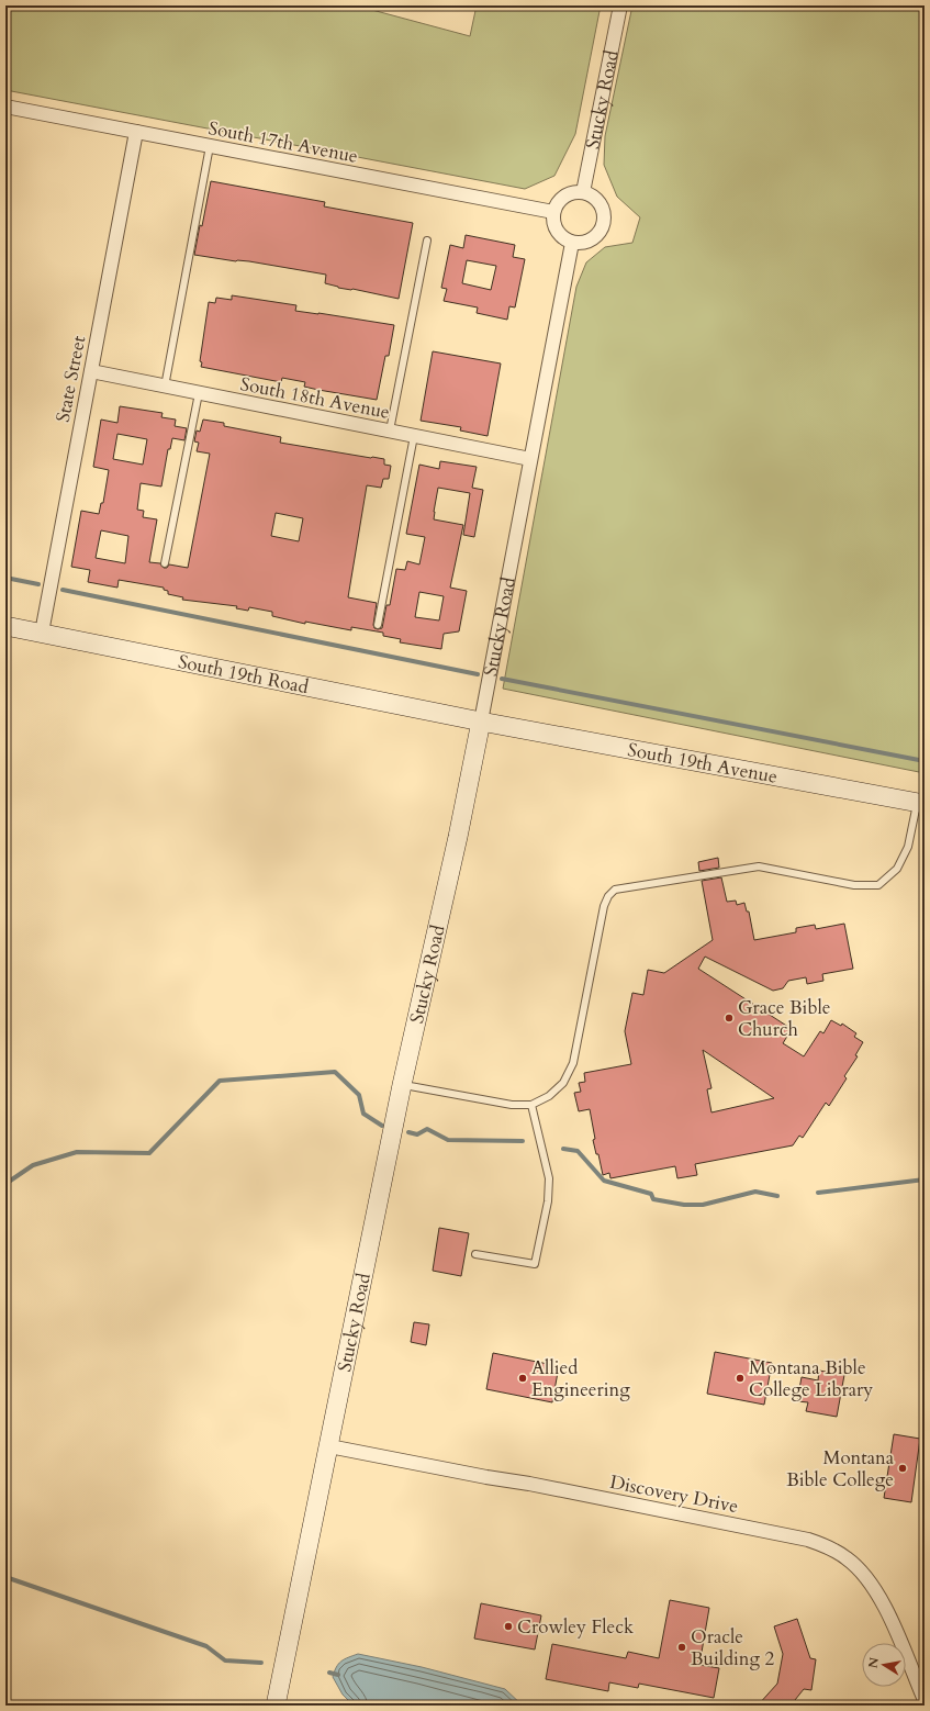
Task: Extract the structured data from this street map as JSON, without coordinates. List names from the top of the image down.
{
  "streets": {
    "street": [
      "Stucky Road",
      "South 17th Avenue",
      "State Street",
      "South 18th Avenue",
      "South 19th Road",
      "South 19th Avenue",
      "Discovery Drive"
    ]
  },
  "crossings": [
    ["Stucky Road", "South 17th Avenue"],
    ["Stucky Road", "South 18th Avenue"],
    ["Stucky Road", "South 19th Road"],
    ["Stucky Road", "South 19th Avenue"],
    ["Stucky Road", "Discovery Drive"],
    ["South 17th Avenue", "State Street"],
    ["State Street", "South 18th Avenue"],
    ["State Street", "South 19th Road"],
    ["South 19th Road", "South 19th Avenue"]
  ],
  "places": [
    "Grace Bible Church",
    "Allied Engineering",
    "Montana Bible College Library",
    "Montana Bible College",
    "Crowley Fleck",
    "Oracle Building 2"
  ],
  "north": "left"
}
